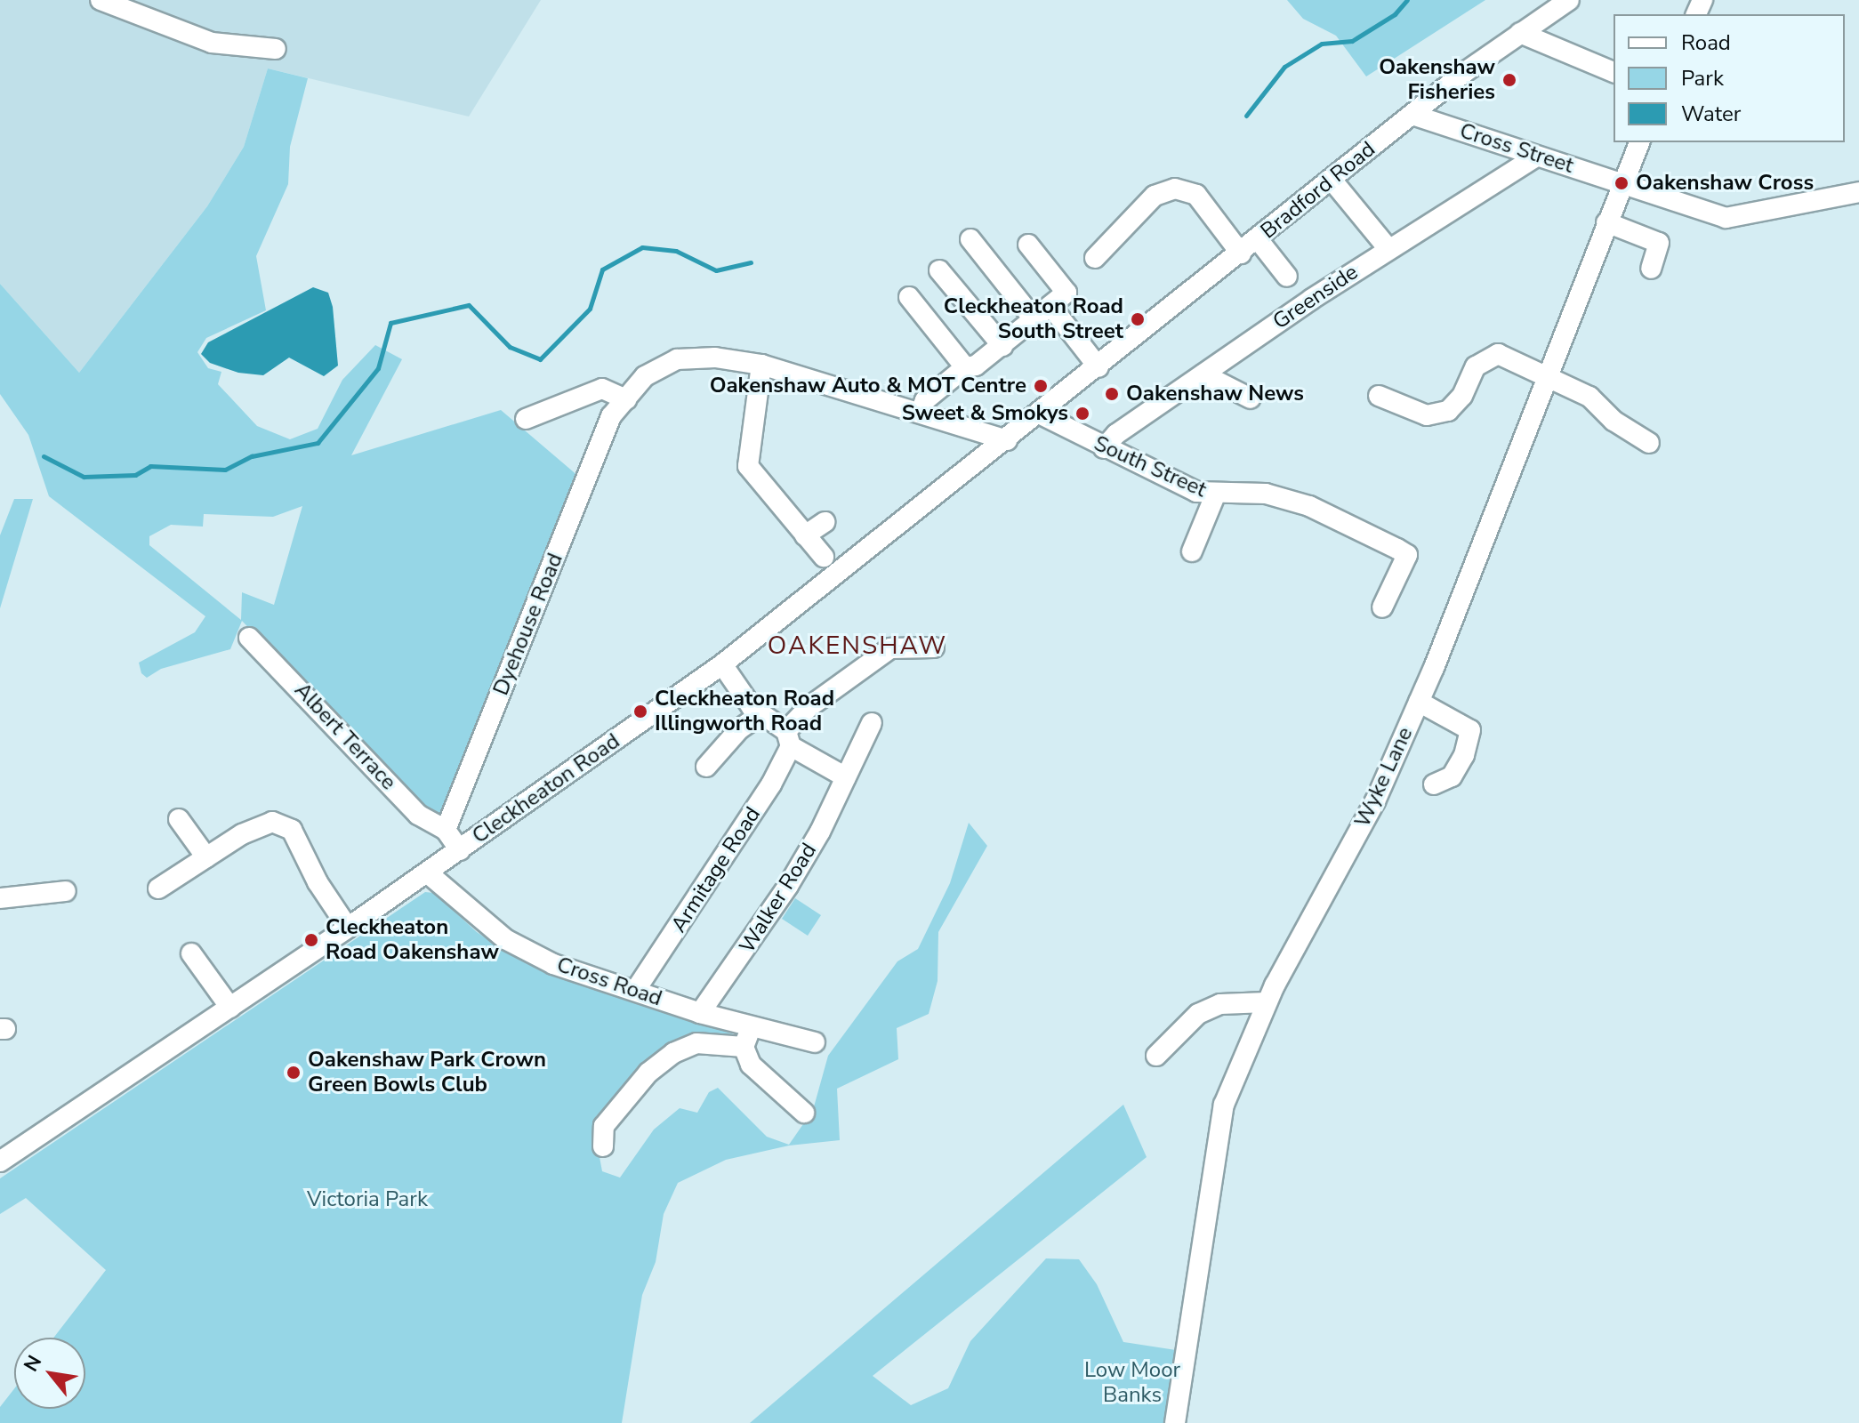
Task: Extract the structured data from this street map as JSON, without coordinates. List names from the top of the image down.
{
  "streets": {
    "street": [
      "Cross Street",
      "Bradford Road",
      "Greenside",
      "South Street",
      "Dyehouse Road",
      "Albert Terrace",
      "Wyke Lane",
      "Cleckheaton Road",
      "Armitage Road",
      "Walker Road",
      "Cross Road"
    ]
  },
  "crossings": [
    ["Cross Street", "Bradford Road"],
    ["Cross Street", "Greenside"],
    ["Cross Street", "Wyke Lane"],
    ["Bradford Road", "Cleckheaton Road"],
    ["Greenside", "South Street"],
    ["South Street", "Cleckheaton Road"],
    ["Dyehouse Road", "Albert Terrace"],
    ["Dyehouse Road", "Cleckheaton Road"],
    ["Cleckheaton Road", "Cross Road"],
    ["Armitage Road", "Cross Road"],
    ["Walker Road", "Cross Road"]
  ],
  "districts": ["OAKENSHAW"],
  "parks": ["Victoria Park", "Low Moor Banks"],
  "places": [
    "Oakenshaw Fisheries",
    "Oakenshaw Cross",
    "Cleckheaton Road South Street",
    "Oakenshaw Auto & MOT Centre",
    "Oakenshaw News",
    "Sweet & Smokys",
    "Cleckheaton Road Illingworth Road",
    "Cleckheaton Road Oakenshaw",
    "Oakenshaw Park Crown Green Bowls Club"
  ],
  "legend": ["Road", "Park", "Water"],
  "north": "top left"
}
